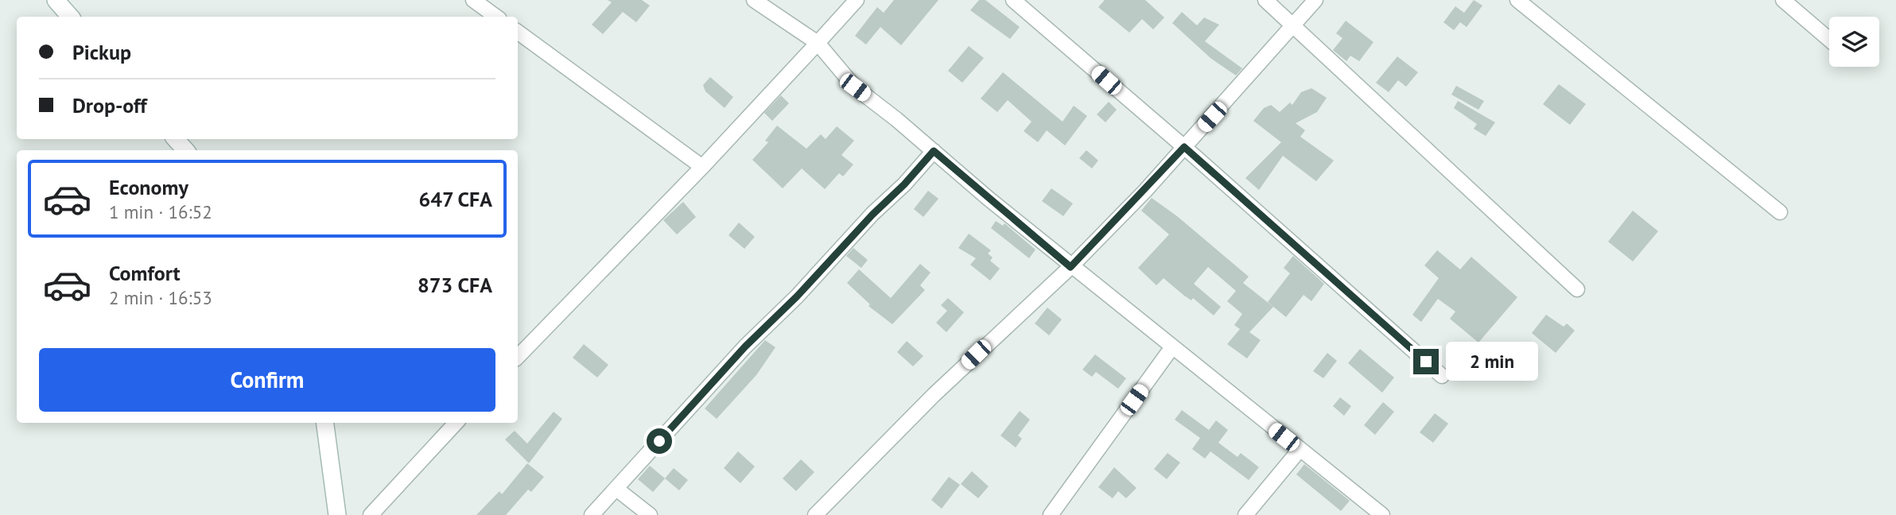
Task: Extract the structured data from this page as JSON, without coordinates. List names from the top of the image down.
{
  "page": {
    "banner": ["Pickup", "Drop-off"],
    "list": [
      {
        "name": "Economy",
        "note": "1 min · 16:52",
        "value": "647 CFA"
      },
      {
        "name": "Comfort",
        "note": "2 min · 16:53",
        "value": "873 CFA"
      }
    ],
    "buttons": "Confirm",
    "bubble": "2 min"
  }
}
